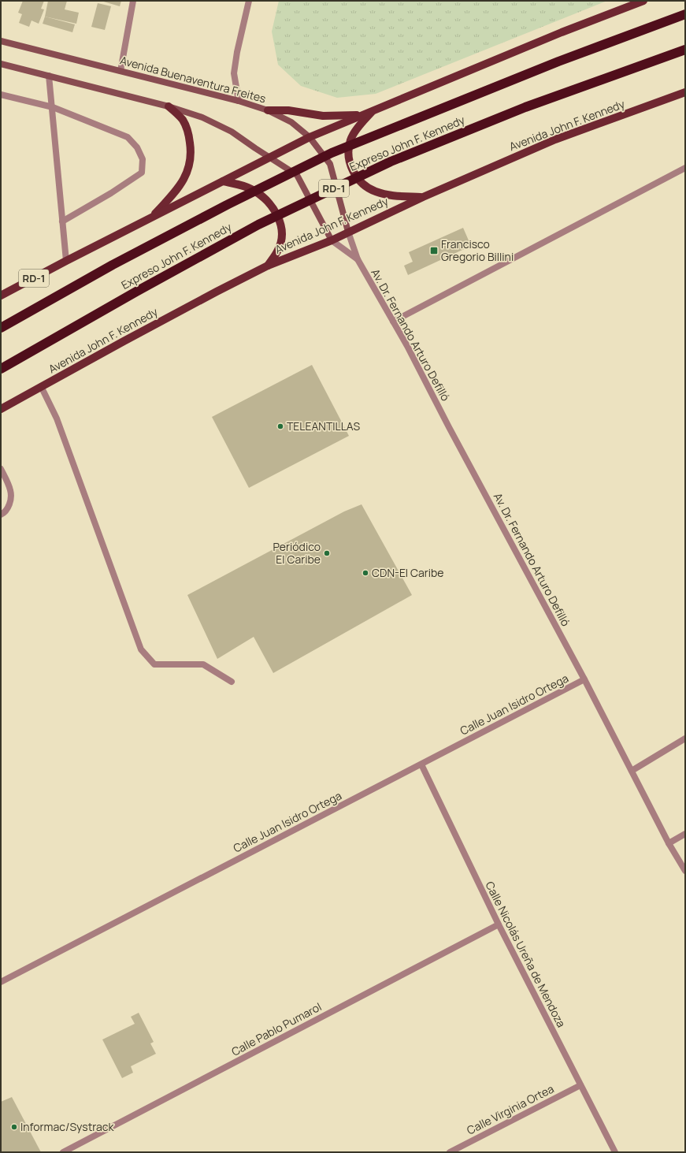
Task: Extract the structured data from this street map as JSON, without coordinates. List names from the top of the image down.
{
  "streets": {
    "highway": ["Expreso John F. Kennedy", "RD-1"],
    "main road": ["Avenida Buenaventura Freites", "Avenida John F. Kennedy"],
    "street": [
      "Av. Dr. Fernando Arturo Defilló",
      "Calle Juan Isidro Ortega",
      "Calle Nicolás Ureña de Mendoza",
      "Calle Pablo Pumarol",
      "Calle Virginia Ortea"
    ]
  },
  "crossings": [
    ["Avenida Buenaventura Freites", "Avenida John F. Kennedy"],
    ["Avenida Buenaventura Freites", "RD-1"],
    ["Av. Dr. Fernando Arturo Defilló", "Calle Juan Isidro Ortega"],
    ["Calle Juan Isidro Ortega", "Calle Nicolás Ureña de Mendoza"],
    ["Calle Nicolás Ureña de Mendoza", "Calle Pablo Pumarol"],
    ["Calle Nicolás Ureña de Mendoza", "Calle Virginia Ortea"]
  ],
  "places": {
    "transit": ["Francisco Gregorio Billini"],
    "other": [
      "TELEANTILLAS",
      "Periódico El Caribe",
      "CDN-El Caribe",
      "Informac/Systrack"
    ]
  }
}
